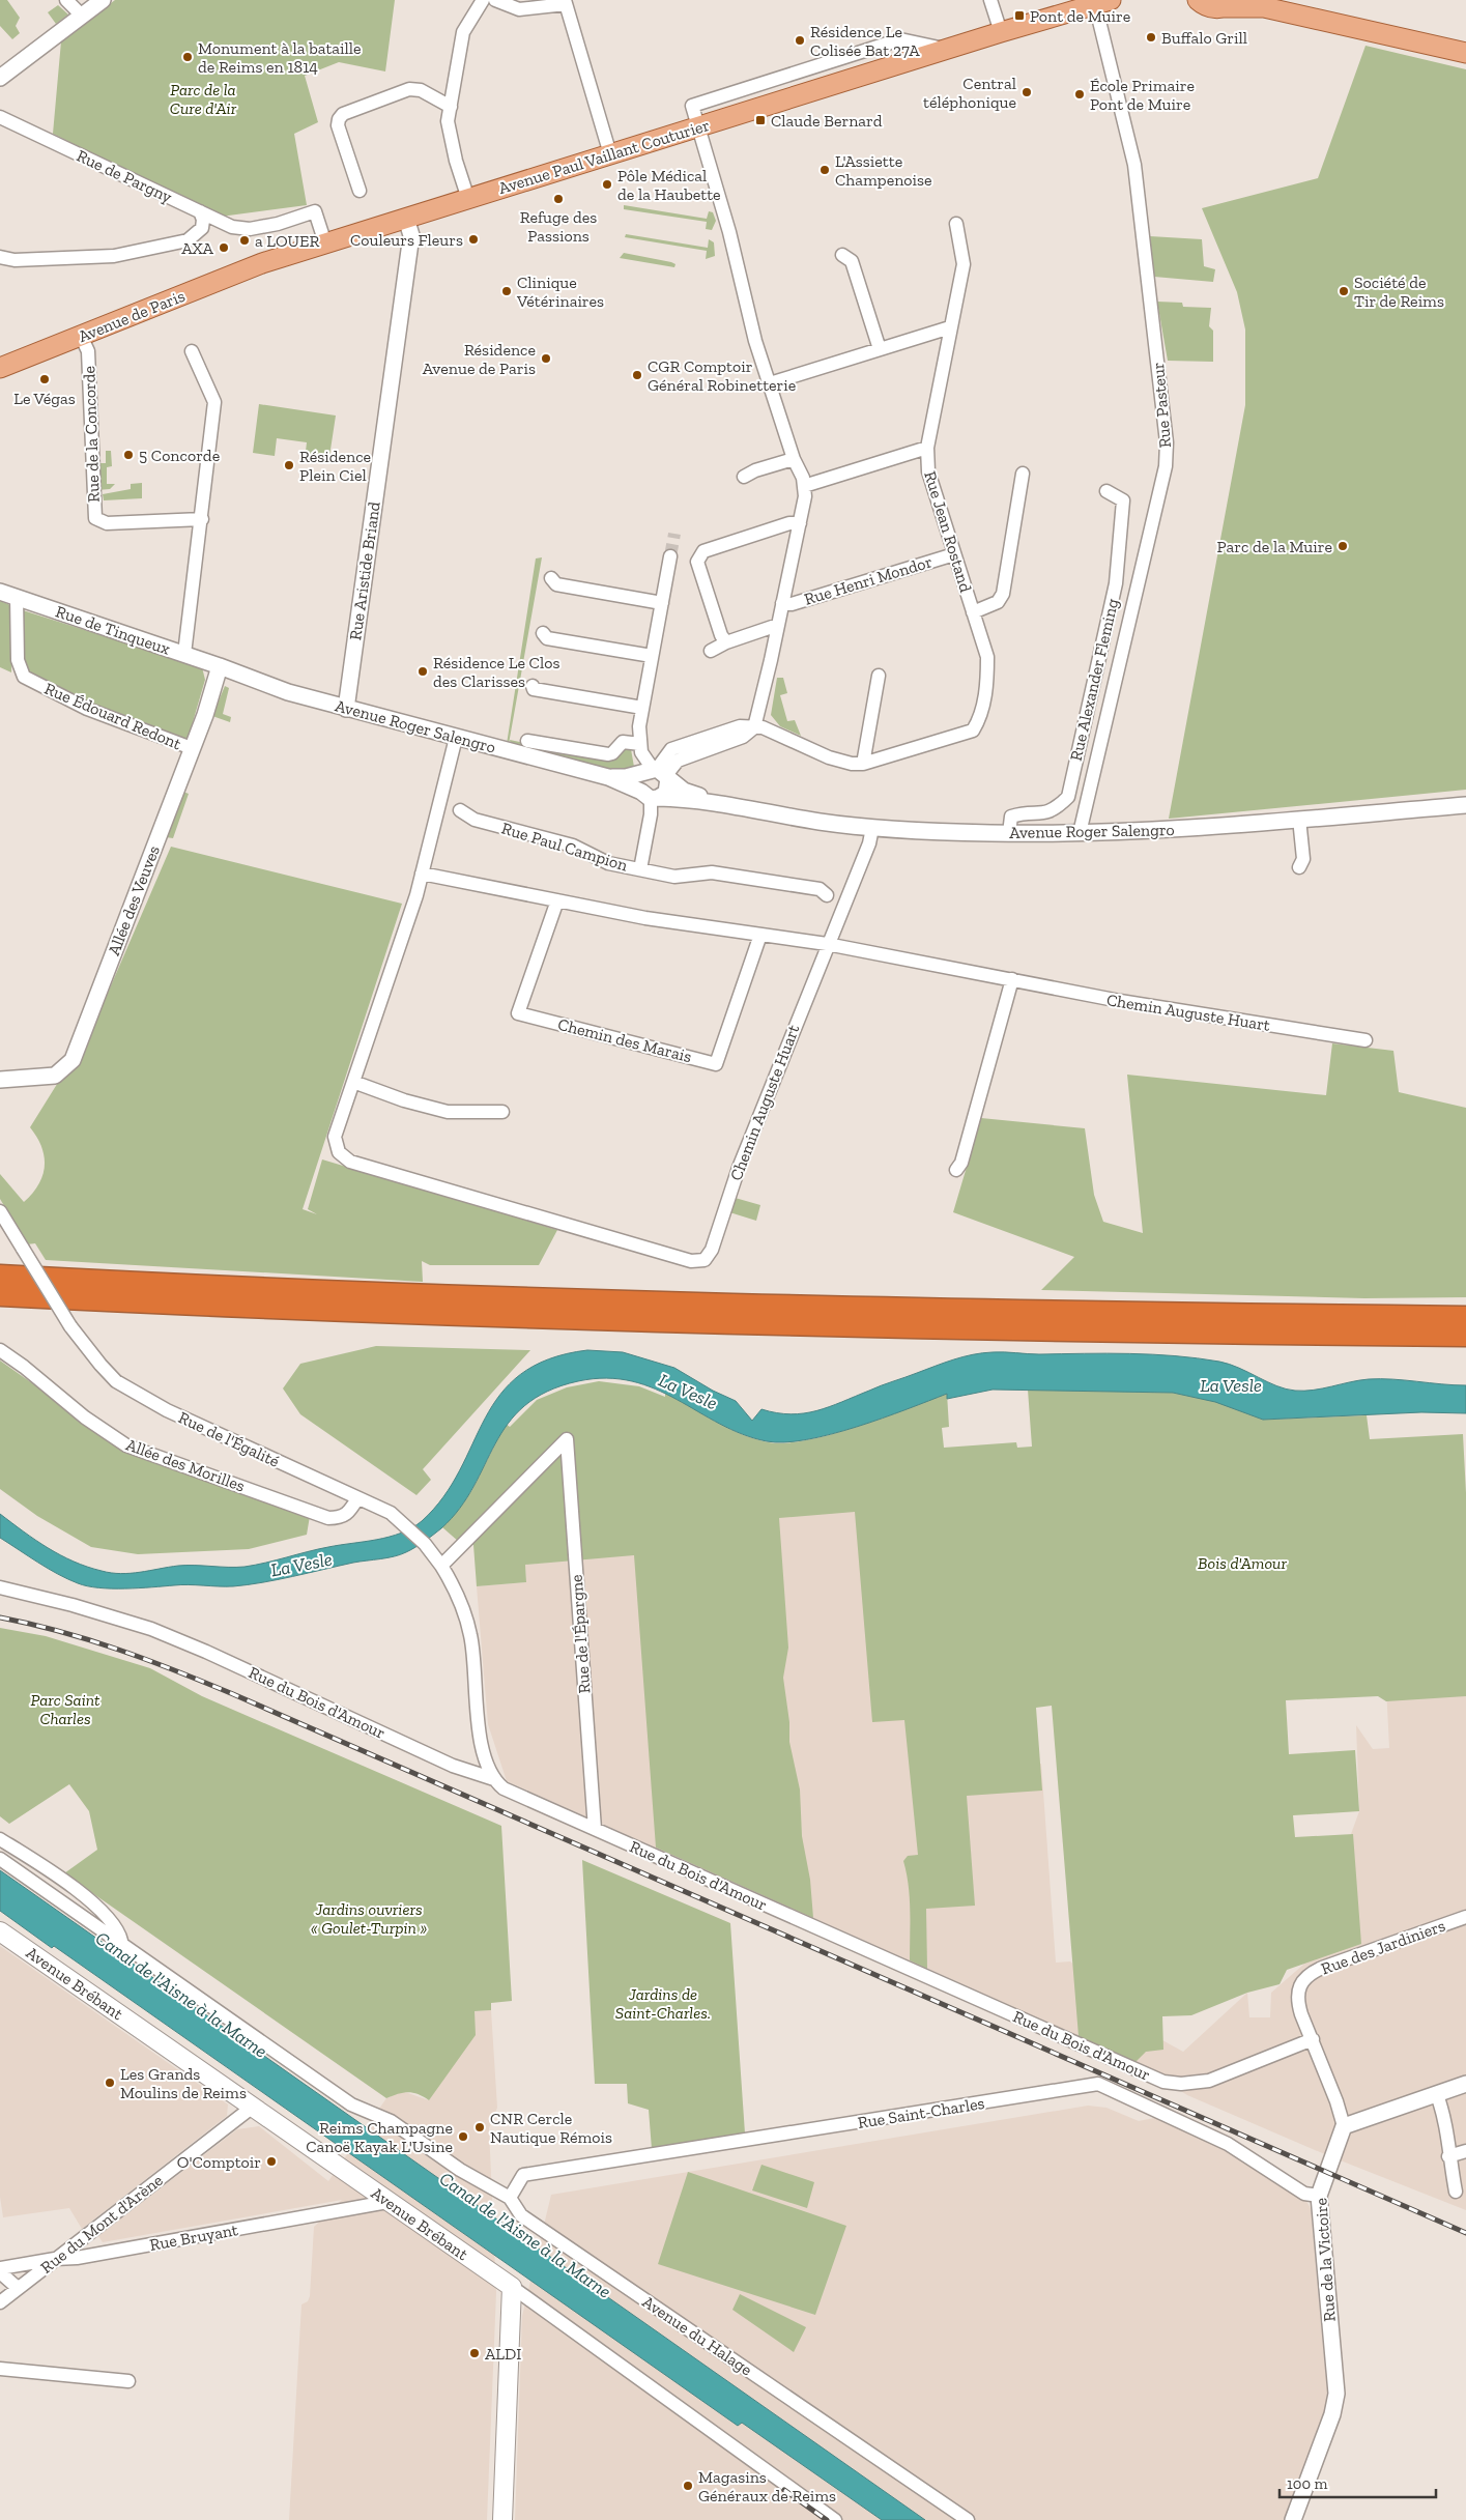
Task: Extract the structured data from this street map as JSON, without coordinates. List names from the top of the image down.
{
  "streets": {
    "main road": ["Avenue Paul Vaillant Couturier", "Avenue de Paris", "Avenue Brébant"],
    "street": [
      "Rue de Pargny",
      "Rue Pasteur",
      "Rue de la Concorde",
      "Rue Jean Rostand",
      "Rue Aristide Briand",
      "Rue Henri Mondor",
      "Rue de Tinqueux",
      "Rue Alexander Fleming",
      "Rue Édouard Redont",
      "Avenue Roger Salengro",
      "Rue Paul Campion",
      "Allée des Veuves",
      "Chemin Auguste Huart",
      "Chemin des Marais",
      "Rue de l'Égalité",
      "Allée des Morilles",
      "Rue de l'Épargne",
      "Rue du Bois d'Amour",
      "Rue des Jardiniers",
      "Rue Saint-Charles",
      "Rue du Mont d'Arène",
      "Rue Bruyant",
      "Rue de la Victoire",
      "Avenue du Halage"
    ]
  },
  "crossings": [
    ["Avenue Paul Vaillant Couturier", "Rue de Pargny"],
    ["Avenue Paul Vaillant Couturier", "Avenue de Paris"],
    ["Avenue Paul Vaillant Couturier", "Rue Pasteur"],
    ["Avenue Paul Vaillant Couturier", "Rue Aristide Briand"],
    ["Avenue de Paris", "Rue de la Concorde"],
    ["Rue Pasteur", "Avenue Roger Salengro"],
    ["Rue Jean Rostand", "Rue Henri Mondor"],
    ["Rue Aristide Briand", "Avenue Roger Salengro"],
    ["Rue de Tinqueux", "Rue Édouard Redont"],
    ["Rue de Tinqueux", "Avenue Roger Salengro"],
    ["Rue de Tinqueux", "Allée des Veuves"],
    ["Rue Alexander Fleming", "Avenue Roger Salengro"],
    ["Rue Édouard Redont", "Allée des Veuves"],
    ["Avenue Roger Salengro", "Rue Paul Campion"],
    ["Avenue Roger Salengro", "Allée des Veuves"],
    ["Avenue Roger Salengro", "Chemin Auguste Huart"],
    ["Rue de l'Égalité", "Allée des Morilles"],
    ["Rue de l'Égalité", "Rue de l'Épargne"],
    ["Rue de l'Épargne", "Rue du Bois d'Amour"],
    ["Rue du Bois d'Amour", "Rue des Jardiniers"],
    ["Avenue Brébant", "Rue du Mont d'Arène"],
    ["Avenue Brébant", "Rue Bruyant"],
    ["Rue Saint-Charles", "Rue de la Victoire"],
    ["Rue Saint-Charles", "Avenue du Halage"],
    ["Rue du Mont d'Arène", "Rue Bruyant"]
  ],
  "water": ["La Vesle", "Canal de l'Aisne à la Marne"],
  "parks": [
    "Parc de la Cure d'Air",
    "Bois d'Amour",
    "Parc Saint Charles",
    "Jardins ouvriers « Goulet-Turpin »",
    "Jardins de Saint-Charles."
  ],
  "places": {
    "transit": ["Pont de Muire", "Claude Bernard"],
    "other": [
      "Buffalo Grill",
      "Résidence Le Colisée Bat 27A",
      "Monument à la bataille de Reims en 1814",
      "Central téléphonique",
      "École Primaire Pont de Muire",
      "L'Assiette Champenoise",
      "Pôle Médical de la Haubette",
      "Refuge des Passions",
      "Couleurs Fleurs",
      "a LOUER",
      "AXA",
      "Clinique Vétérinaires",
      "Société de Tir de Reims",
      "Résidence Avenue de Paris",
      "CGR Comptoir Général Robinetterie",
      "Le Végas",
      "5 Concorde",
      "Résidence Plein Ciel",
      "Parc de la Muire",
      "Résidence Le Clos des Clarisses",
      "Les Grands Moulins de Reims",
      "CNR Cercle Nautique Rémois",
      "Reims Champagne Canoë Kayak L'Usine",
      "O'Comptoir",
      "ALDI",
      "Magasins Généraux de Reims"
    ]
  },
  "scale_bar": "100 m"
}
